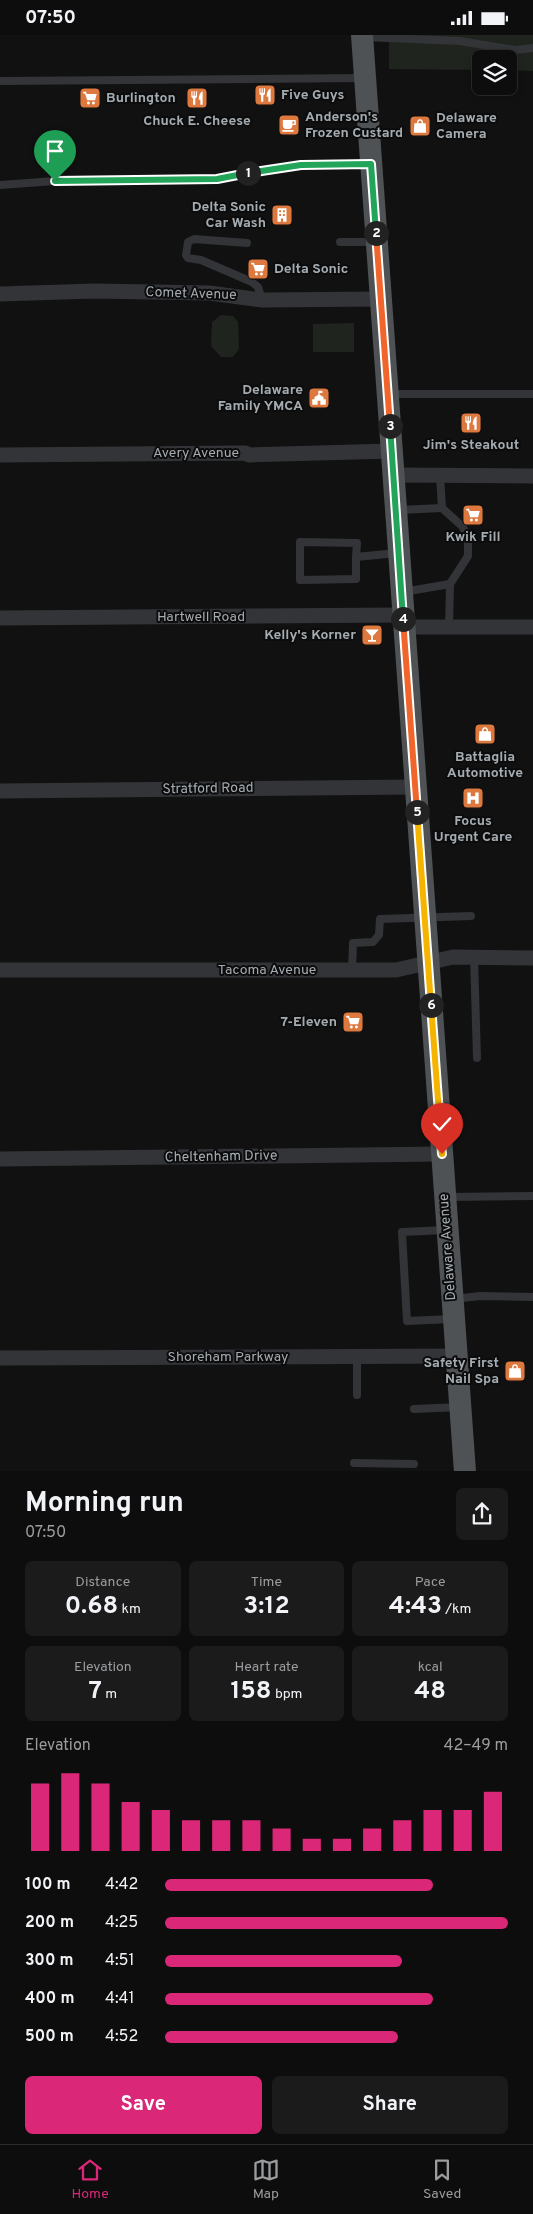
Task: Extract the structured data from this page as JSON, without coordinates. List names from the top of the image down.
{
  "streets": {
    "main road": ["Delaware Avenue"],
    "street": [
      "Comet Avenue",
      "Avery Avenue",
      "Hartwell Road",
      "Stratford Road",
      "Tacoma Avenue",
      "Cheltenham Drive",
      "Shoreham Parkway"
    ]
  },
  "crossings": [
    ["Comet Avenue", "Delaware Avenue"],
    ["Avery Avenue", "Delaware Avenue"],
    ["Hartwell Road", "Delaware Avenue"],
    ["Stratford Road", "Delaware Avenue"],
    ["Tacoma Avenue", "Delaware Avenue"],
    ["Cheltenham Drive", "Delaware Avenue"],
    ["Delaware Avenue", "Shoreham Parkway"]
  ],
  "places": {
    "restaurant": ["Five Guys", "Chuck E. Cheese", "Jim's Steakout"],
    "supermarket": [
      "Burlington",
      "Delta Sonic",
      "Kwik Fill",
      "7-Eleven"
    ],
    "cafe": ["Anderson's Frozen Custard"],
    "shop": ["Delaware Camera", "Battaglia Automotive", "Safety First Nail Spa"],
    "building": ["Delta Sonic Car Wash"],
    "public building": ["Delaware Family YMCA"],
    "bar": ["Kelly's Korner"],
    "hospital": ["Focus Urgent Care"]
  },
  "page": {
    "status": "07:50",
    "pins": [
      "1",
      "2",
      "3",
      "4",
      "5",
      "6"
    ],
    "heading": ["Morning run", "07:50"],
    "stats": [
      ["Distance", "0.68 km"],
      ["Time", "3:12"],
      ["Pace", "4:43 /km"],
      ["Elevation", "7 m"],
      ["Heart rate", "158 bpm"],
      ["kcal", "48"]
    ],
    "chart": ["Elevation", "42–49 m"],
    "list": [
      {
        "name": "100 m",
        "note": "4:42"
      },
      {
        "name": "200 m",
        "note": "4:25"
      },
      {
        "name": "300 m",
        "note": "4:51"
      },
      {
        "name": "400 m",
        "note": "4:41"
      },
      {
        "name": "500 m",
        "note": "4:52"
      }
    ],
    "buttons": ["Save", "Share"],
    "tabs": ["Home", "Map", "Saved"]
  }
}
